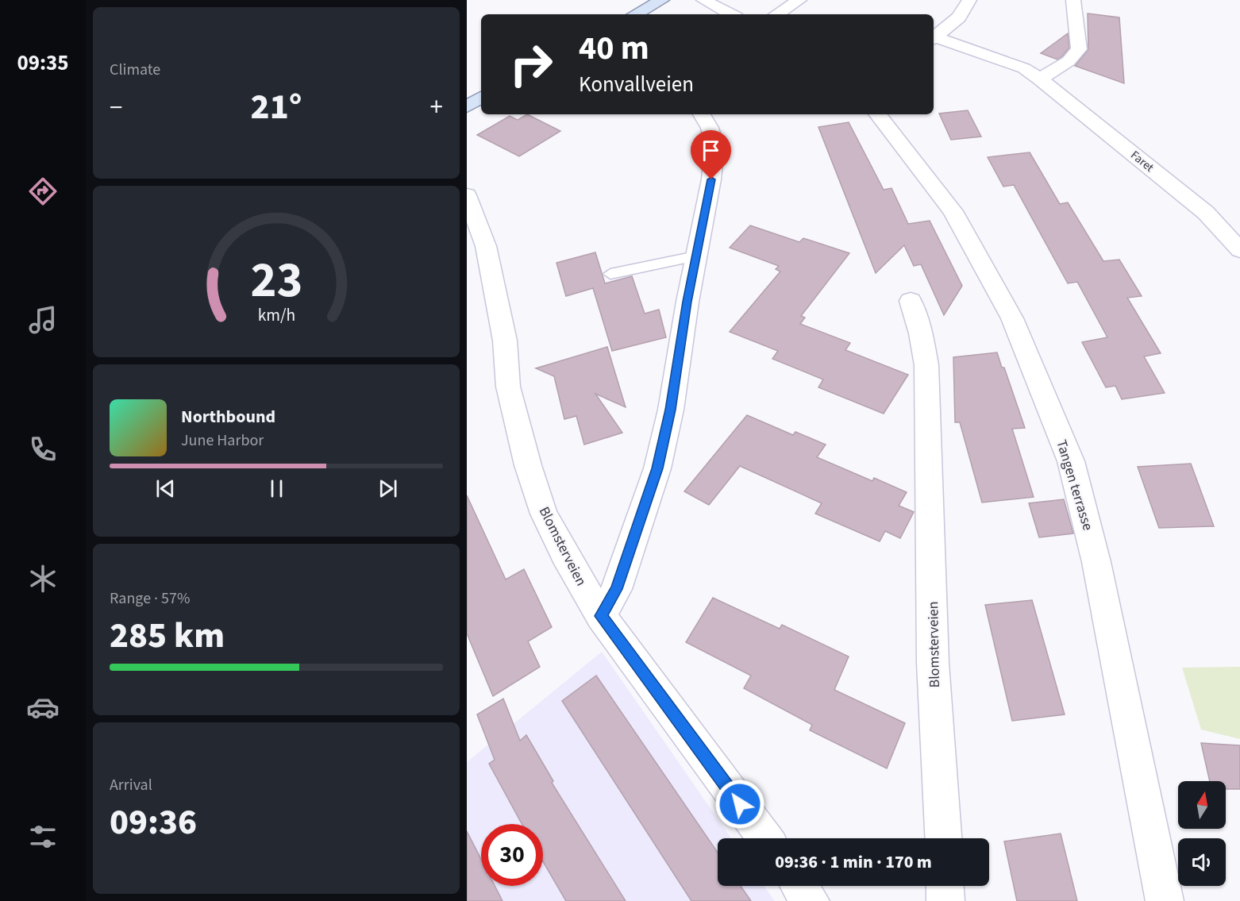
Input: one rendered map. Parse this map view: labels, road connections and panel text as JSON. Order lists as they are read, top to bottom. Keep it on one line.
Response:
{"streets":{"street":["Faret","Tangen terrasse","Blomsterveien"]},"north":"top","page":{"tabs":"09:35","tile":["Climate",["Range · 57%","285 km"],["Arrival","09:36"]],"turn":["40 m","Konvallveien"],"heat":["−","21°","+"],"song":["Northbound","June Harbor"],"limit":"30","trip":"09:36 · 1 min · 170 m","gauge":["23","km/h"]}}
